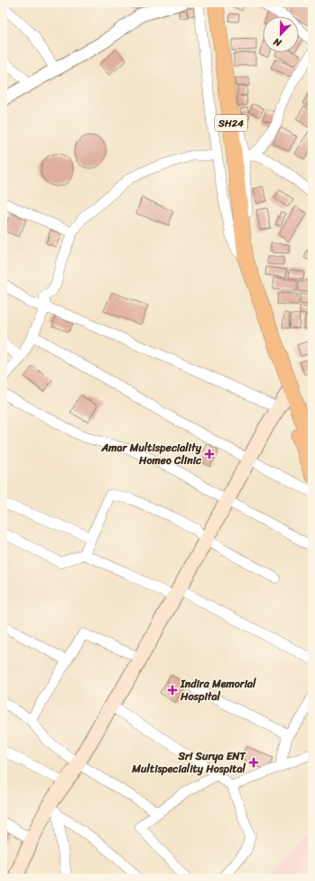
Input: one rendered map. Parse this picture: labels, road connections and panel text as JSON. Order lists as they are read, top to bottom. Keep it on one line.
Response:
{"streets":{"main road":["SH24"]},"places":{"health":["Amar Multispeciality Homeo Clinic","Indira Memorial Hospital","Sri Surya ENT Multispeciality Hospital"]},"north":"bottom left"}
